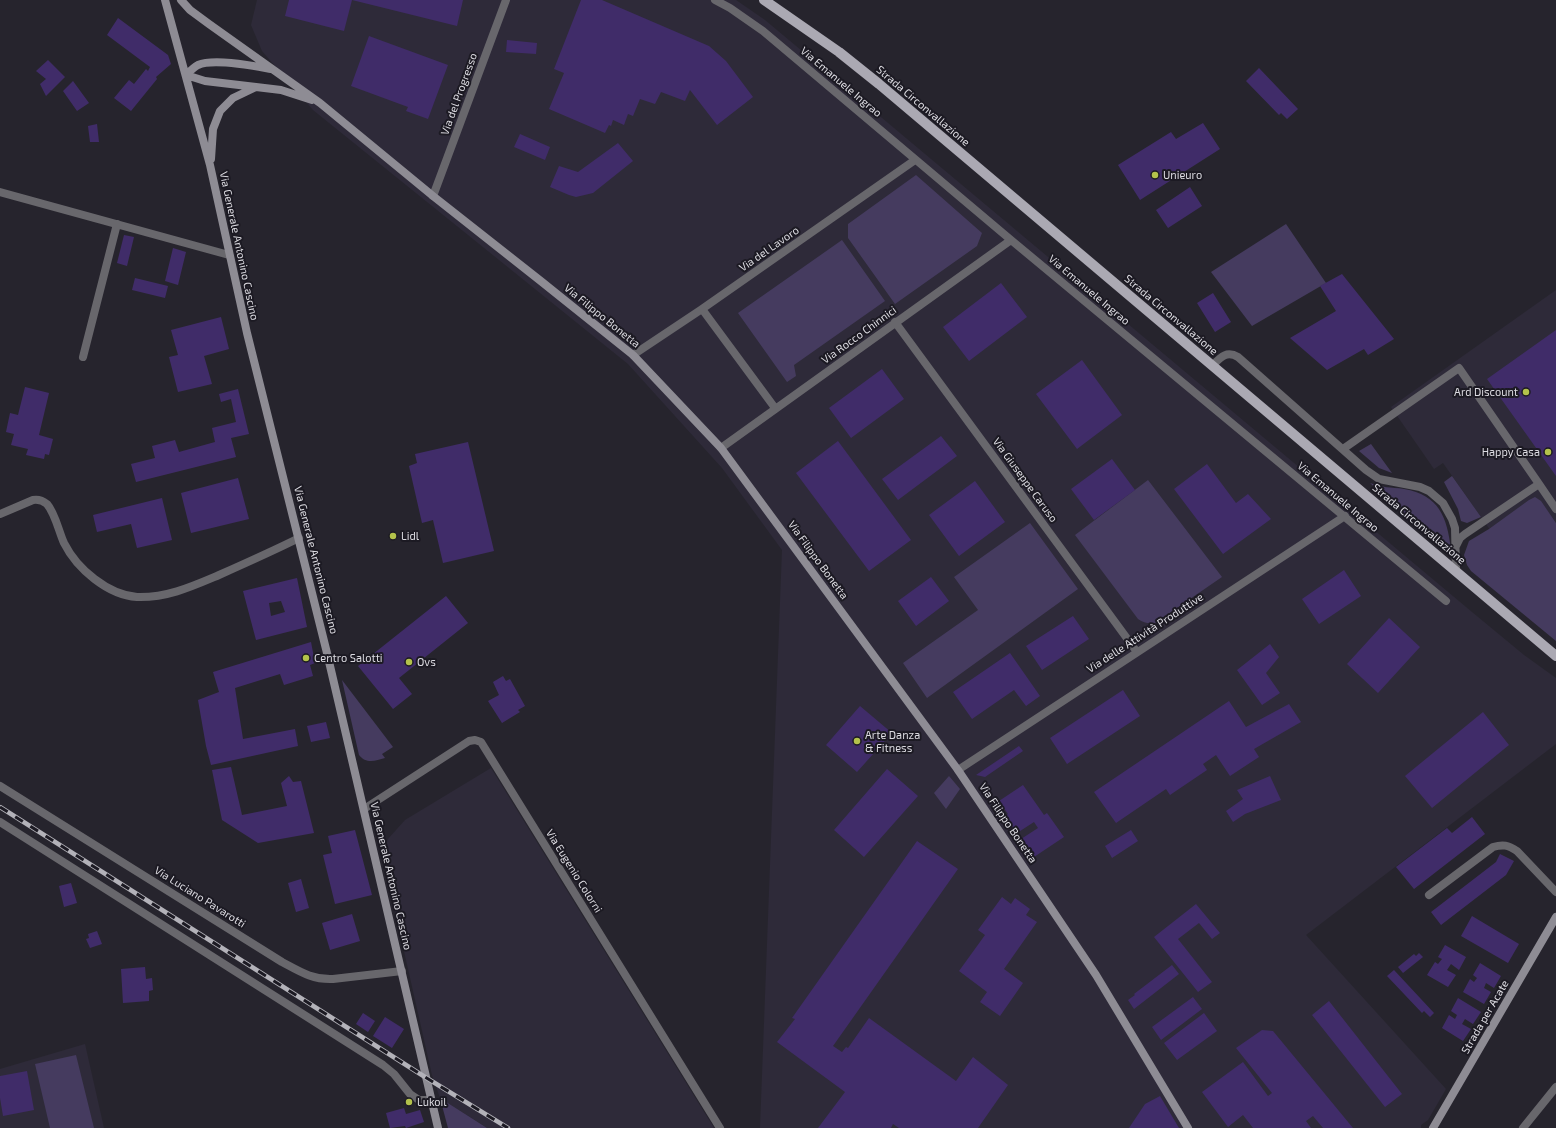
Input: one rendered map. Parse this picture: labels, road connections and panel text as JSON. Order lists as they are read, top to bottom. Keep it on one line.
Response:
{"streets":{"main road":["Strada Circonvallazione"],"street":["Via Emanuele Ingrao","Via del Progresso","Via Generale Antonino Cascino","Via del Lavoro","Via Filippo Bonetta","Via Rocco Chinnici","Via Giuseppe Caruso","Via delle Attività Produttive","Via Eugenio Colorni","Via Luciano Pavarotti","Strada per Acate"]},"crossings":[["Via Emanuele Ingrao","Via del Lavoro"],["Via Emanuele Ingrao","Via Rocco Chinnici"],["Via Emanuele Ingrao","Via delle Attività Produttive"],["Via del Progresso","Via Filippo Bonetta"],["Via Generale Antonino Cascino","Via Eugenio Colorni"],["Via Generale Antonino Cascino","Via Luciano Pavarotti"],["Via del Lavoro","Via Filippo Bonetta"],["Via Filippo Bonetta","Via Rocco Chinnici"],["Via Filippo Bonetta","Via delle Attività Produttive"],["Via Rocco Chinnici","Via Giuseppe Caruso"],["Via Giuseppe Caruso","Via delle Attività Produttive"]],"places":["Unieuro","Ard Discount","Happy Casa","Lidl","Centro Salotti","Ovs","Arte Danza & Fitness","Lukoil"]}
